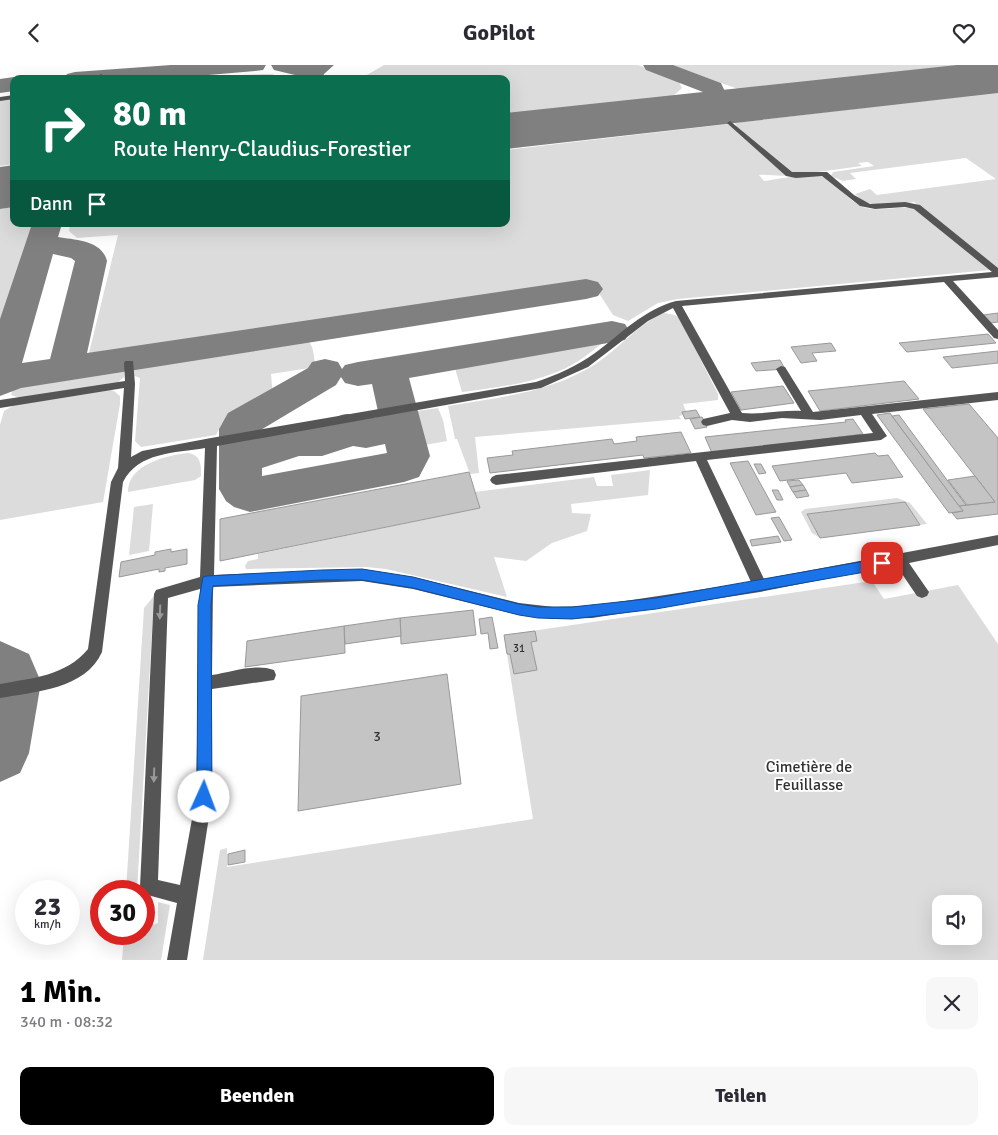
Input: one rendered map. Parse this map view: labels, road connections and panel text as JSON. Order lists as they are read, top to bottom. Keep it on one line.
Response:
{"parks":["Cimetière de Feuillasse"],"house_numbers":["31","3"],"page":{"header":"GoPilot","turn":["80 m","Route Henry-Claudius-Forestier"],"then":"Dann","speed":"23 km/h","limit":"30","heading":["1 Min.","340 m · 08:32"],"buttons":["Beenden","Teilen"]}}
